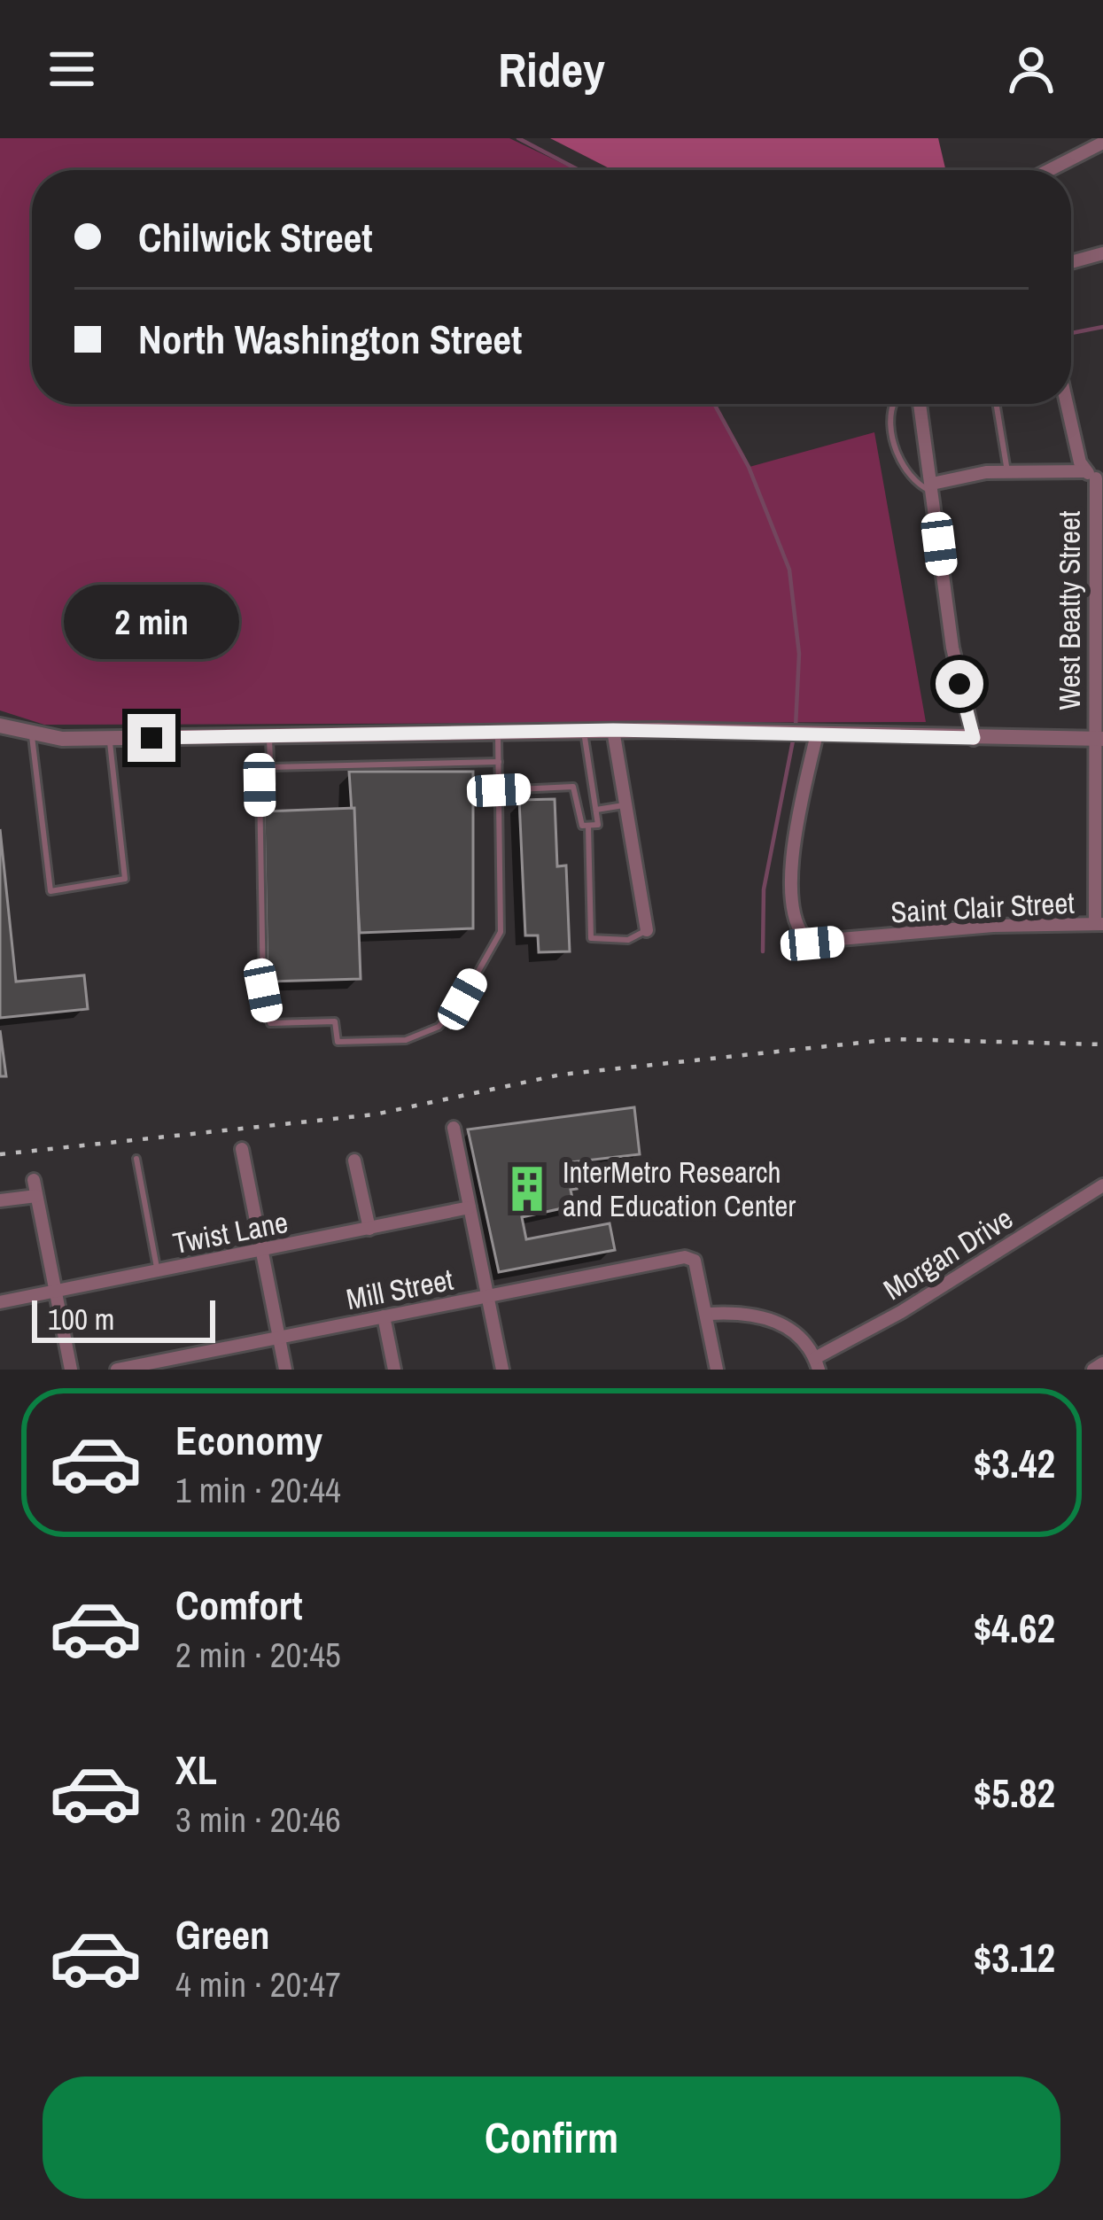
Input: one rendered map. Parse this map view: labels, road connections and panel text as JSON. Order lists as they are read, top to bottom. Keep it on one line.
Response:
{"streets":{"street":["West Beatty Street","Saint Clair Street","Twist Lane","Morgan Drive","Mill Street"]},"crossings":[["West Beatty Street","Saint Clair Street"]],"places":{"building":["InterMetro Research and Education Center"]},"scale_bar":"100 m","page":{"header":"Ridey","banner":["Chilwick Street","North Washington Street"],"bubble":"2 min","scale":"100 m","list":[{"name":"Economy","note":"1 min · 20:44","value":"$3.42"},{"name":"Comfort","note":"2 min · 20:45","value":"$4.62"},{"name":"XL","note":"3 min · 20:46","value":"$5.82"},{"name":"Green","note":"4 min · 20:47","value":"$3.12"}],"buttons":"Confirm"}}
